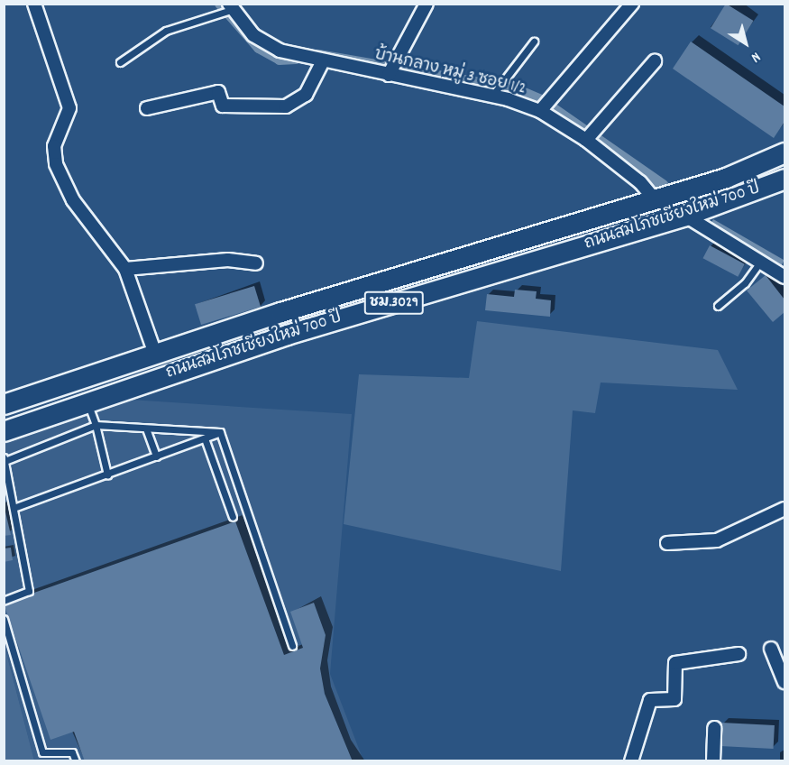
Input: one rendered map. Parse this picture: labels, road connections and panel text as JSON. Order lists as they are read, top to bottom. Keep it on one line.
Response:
{"streets":{"main road":["ถนนสมโภชเชียงใหม่ 700 ปี","ชม.3029"],"street":["บ้านกลาง หมู่ 3 ซอย 1/2"]},"crossings":[["บ้านกลาง หมู่ 3 ซอย 1/2","ถนนสมโภชเชียงใหม่ 700 ปี"]],"north":"bottom right"}
